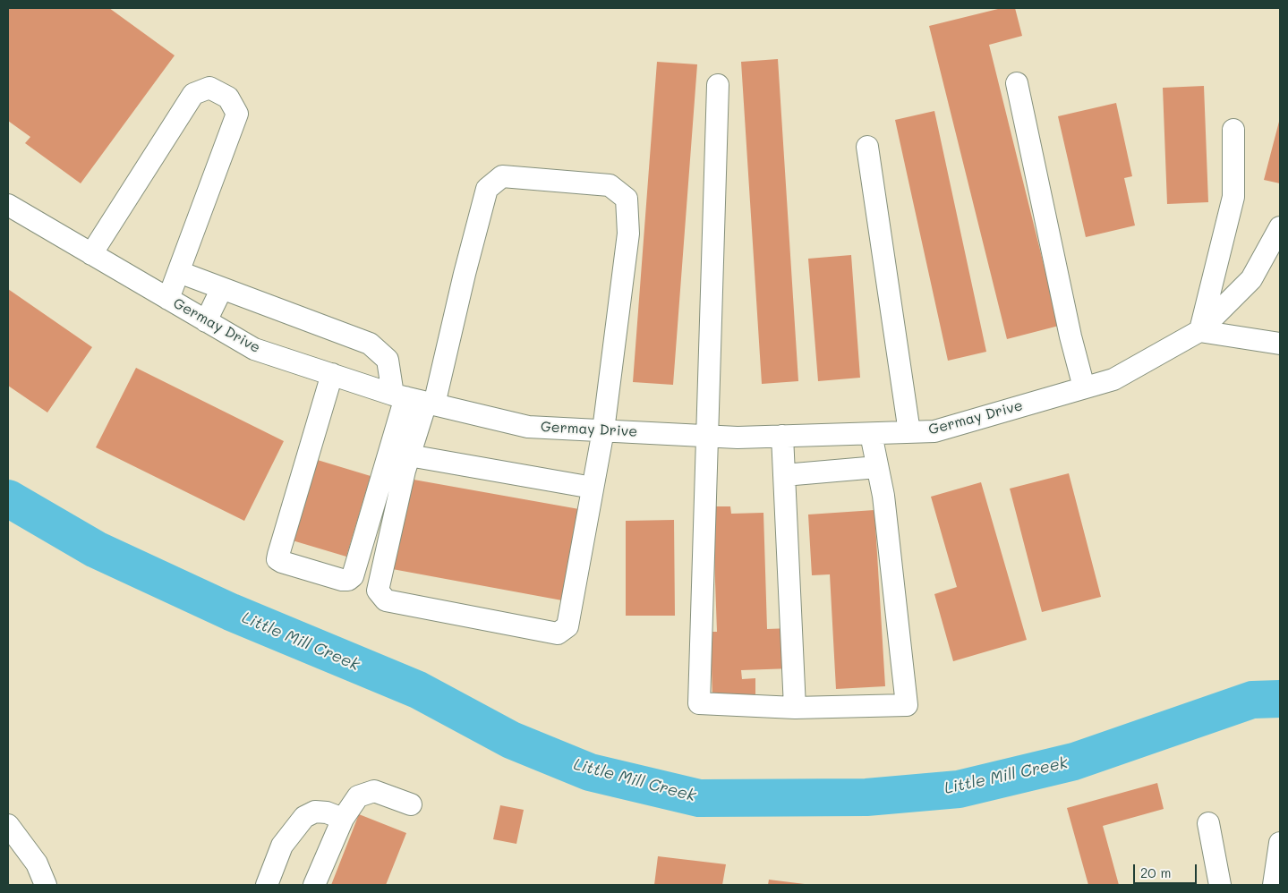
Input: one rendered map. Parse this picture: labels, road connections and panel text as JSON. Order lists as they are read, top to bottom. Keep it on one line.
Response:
{"streets":{"street":["Germay Drive"]},"water":["Little Mill Creek"],"scale_bar":"20 m"}
